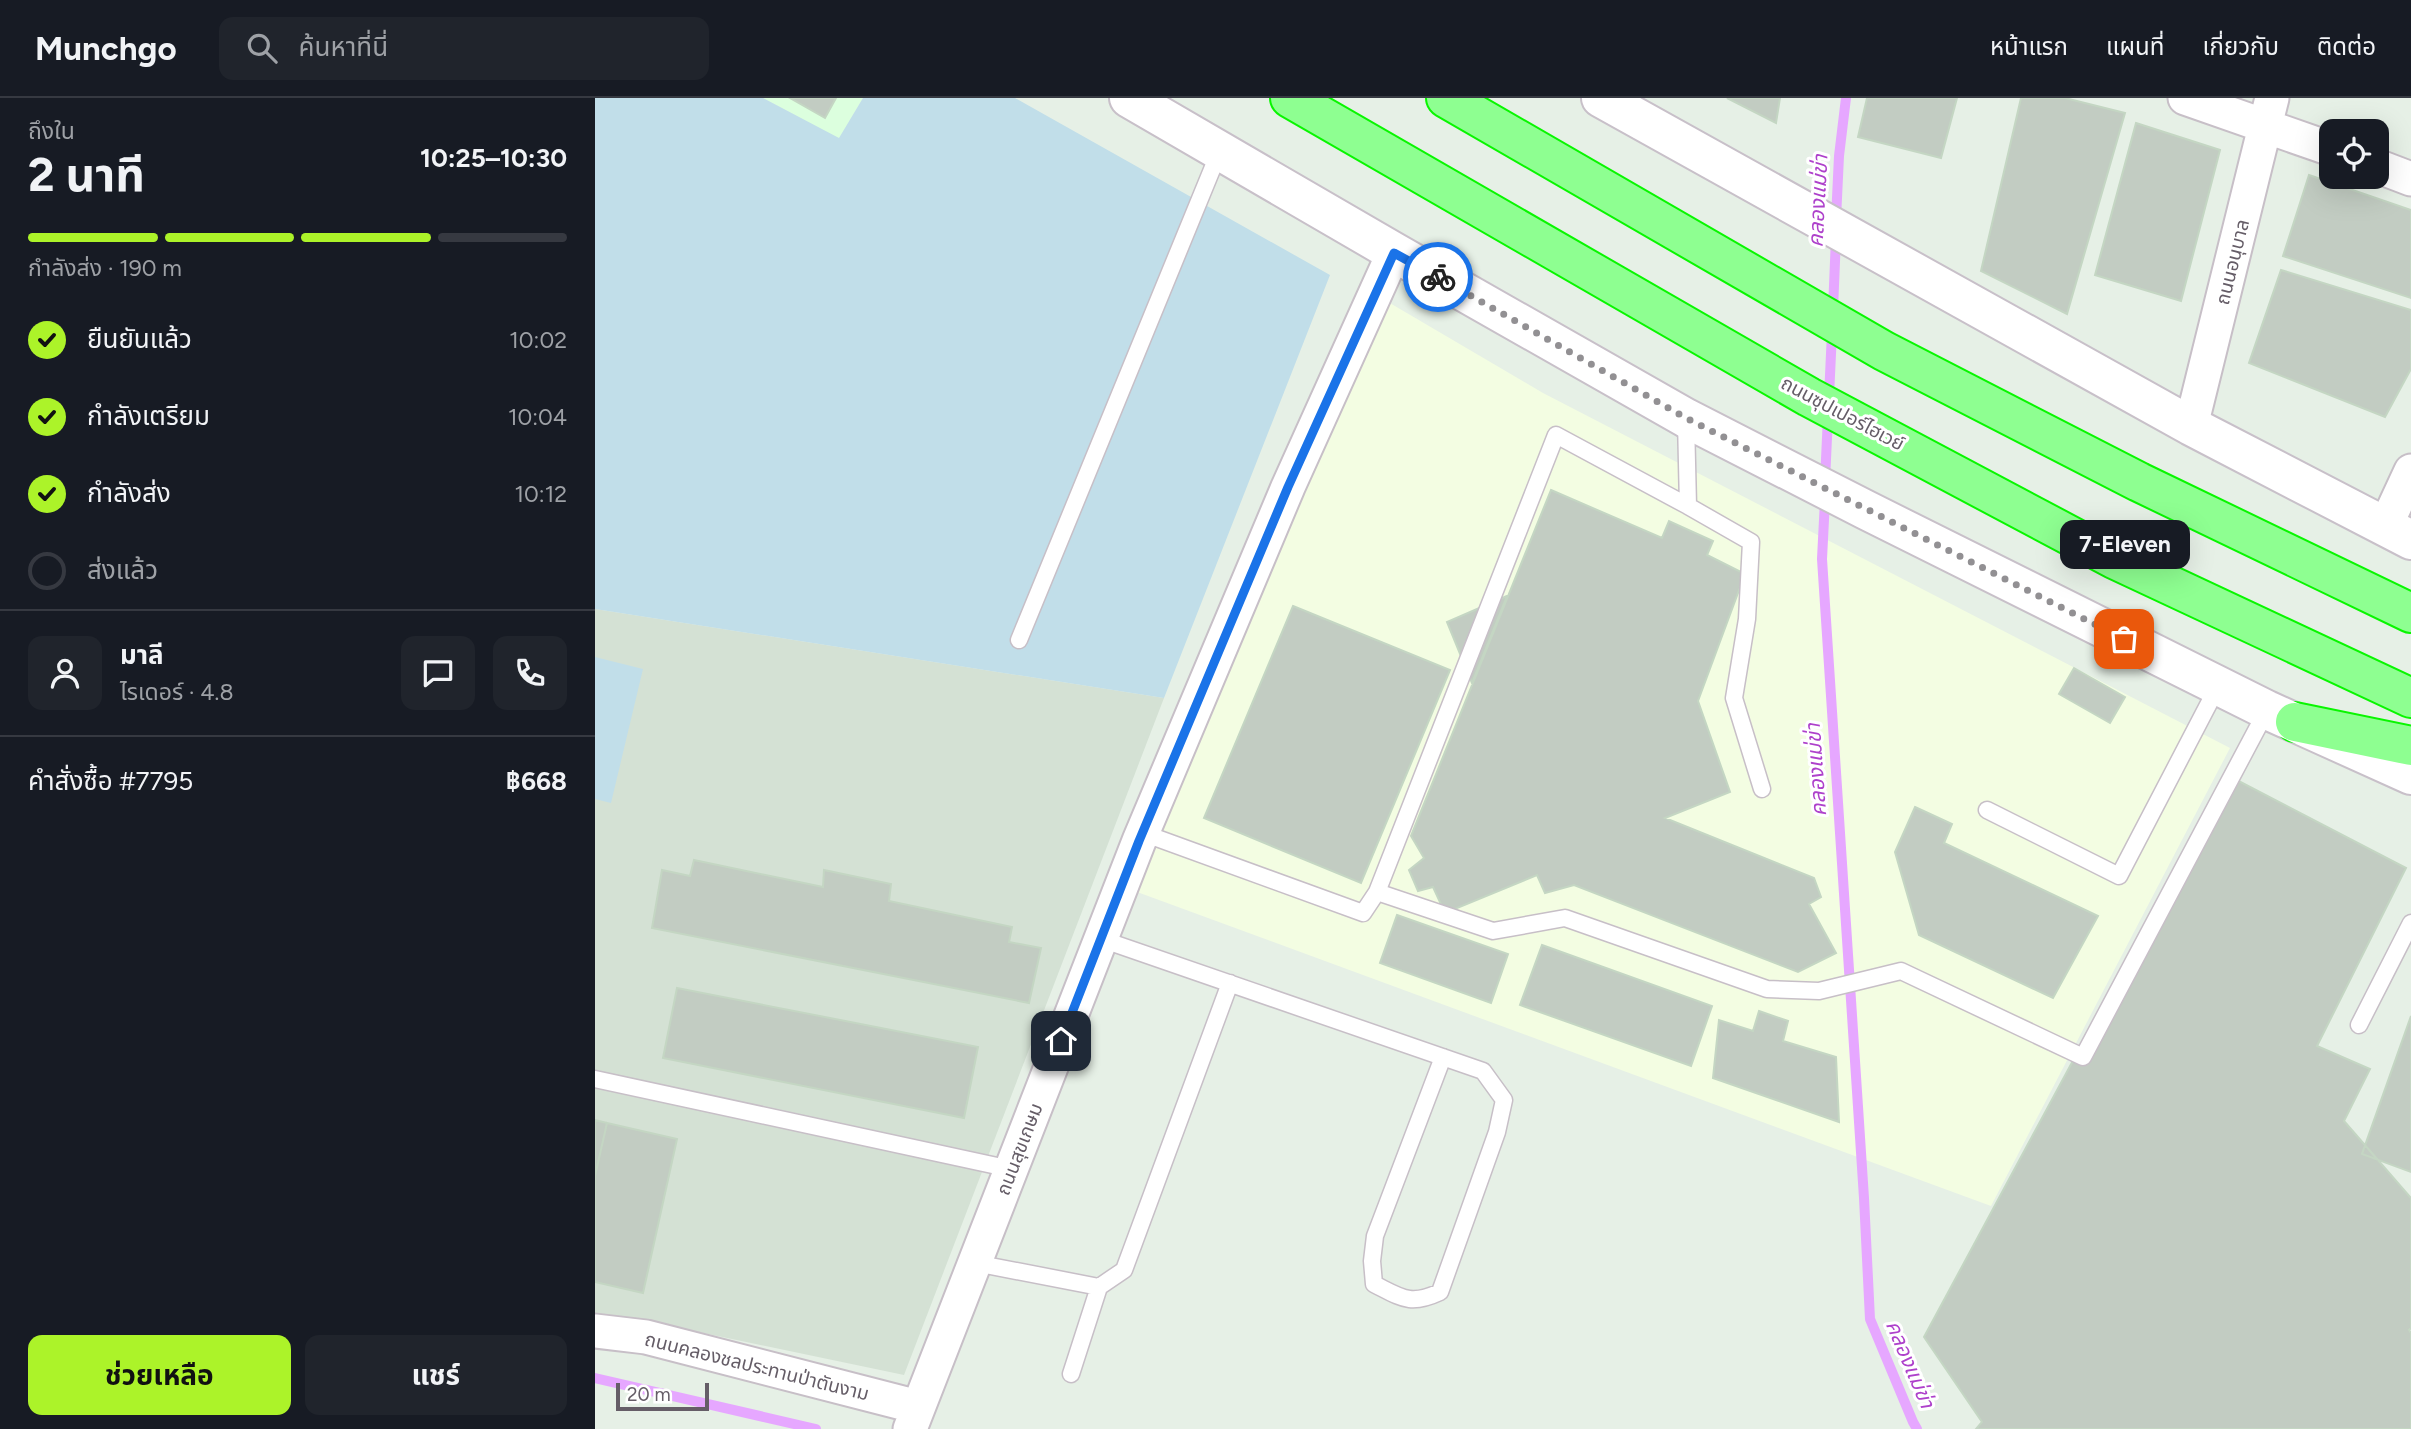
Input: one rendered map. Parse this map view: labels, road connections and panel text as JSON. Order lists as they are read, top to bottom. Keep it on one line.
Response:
{"streets":{"highway":["ถนนซุปเปอร์ไฮเวย์"],"street":["ถนนอนุบาล","ถนนสุขเกษม","ถนนคลองชลประทานป่าตันงาม"]},"crossings":[["ถนนสุขเกษม","ถนนคลองชลประทานป่าตันงาม"]],"water":["คลองแม่ข่า"],"places":["7-Eleven"],"scale_bar":"20 m","page":{"header":"Munchgo","search":"ค้นหาที่นี่","nav":["หน้าแรก","แผนที่","เกี่ยวกับ","ติดต่อ"],"heading":["2 นาที","ถึงใน","10:25–10:30"],"panel":["มาลี","ไรเดอร์ · 4.8","คำสั่งซื้อ #7795","฿668"],"bar":"กำลังส่ง · 190 m","list":[["ยืนยันแล้ว","10:02"],["กำลังเตรียม","10:04"],["กำลังส่ง","10:12"],"ส่งแล้ว"],"bubble":"7-Eleven","buttons":["ช่วยเหลือ","แชร์"],"scale":"20 m"}}
